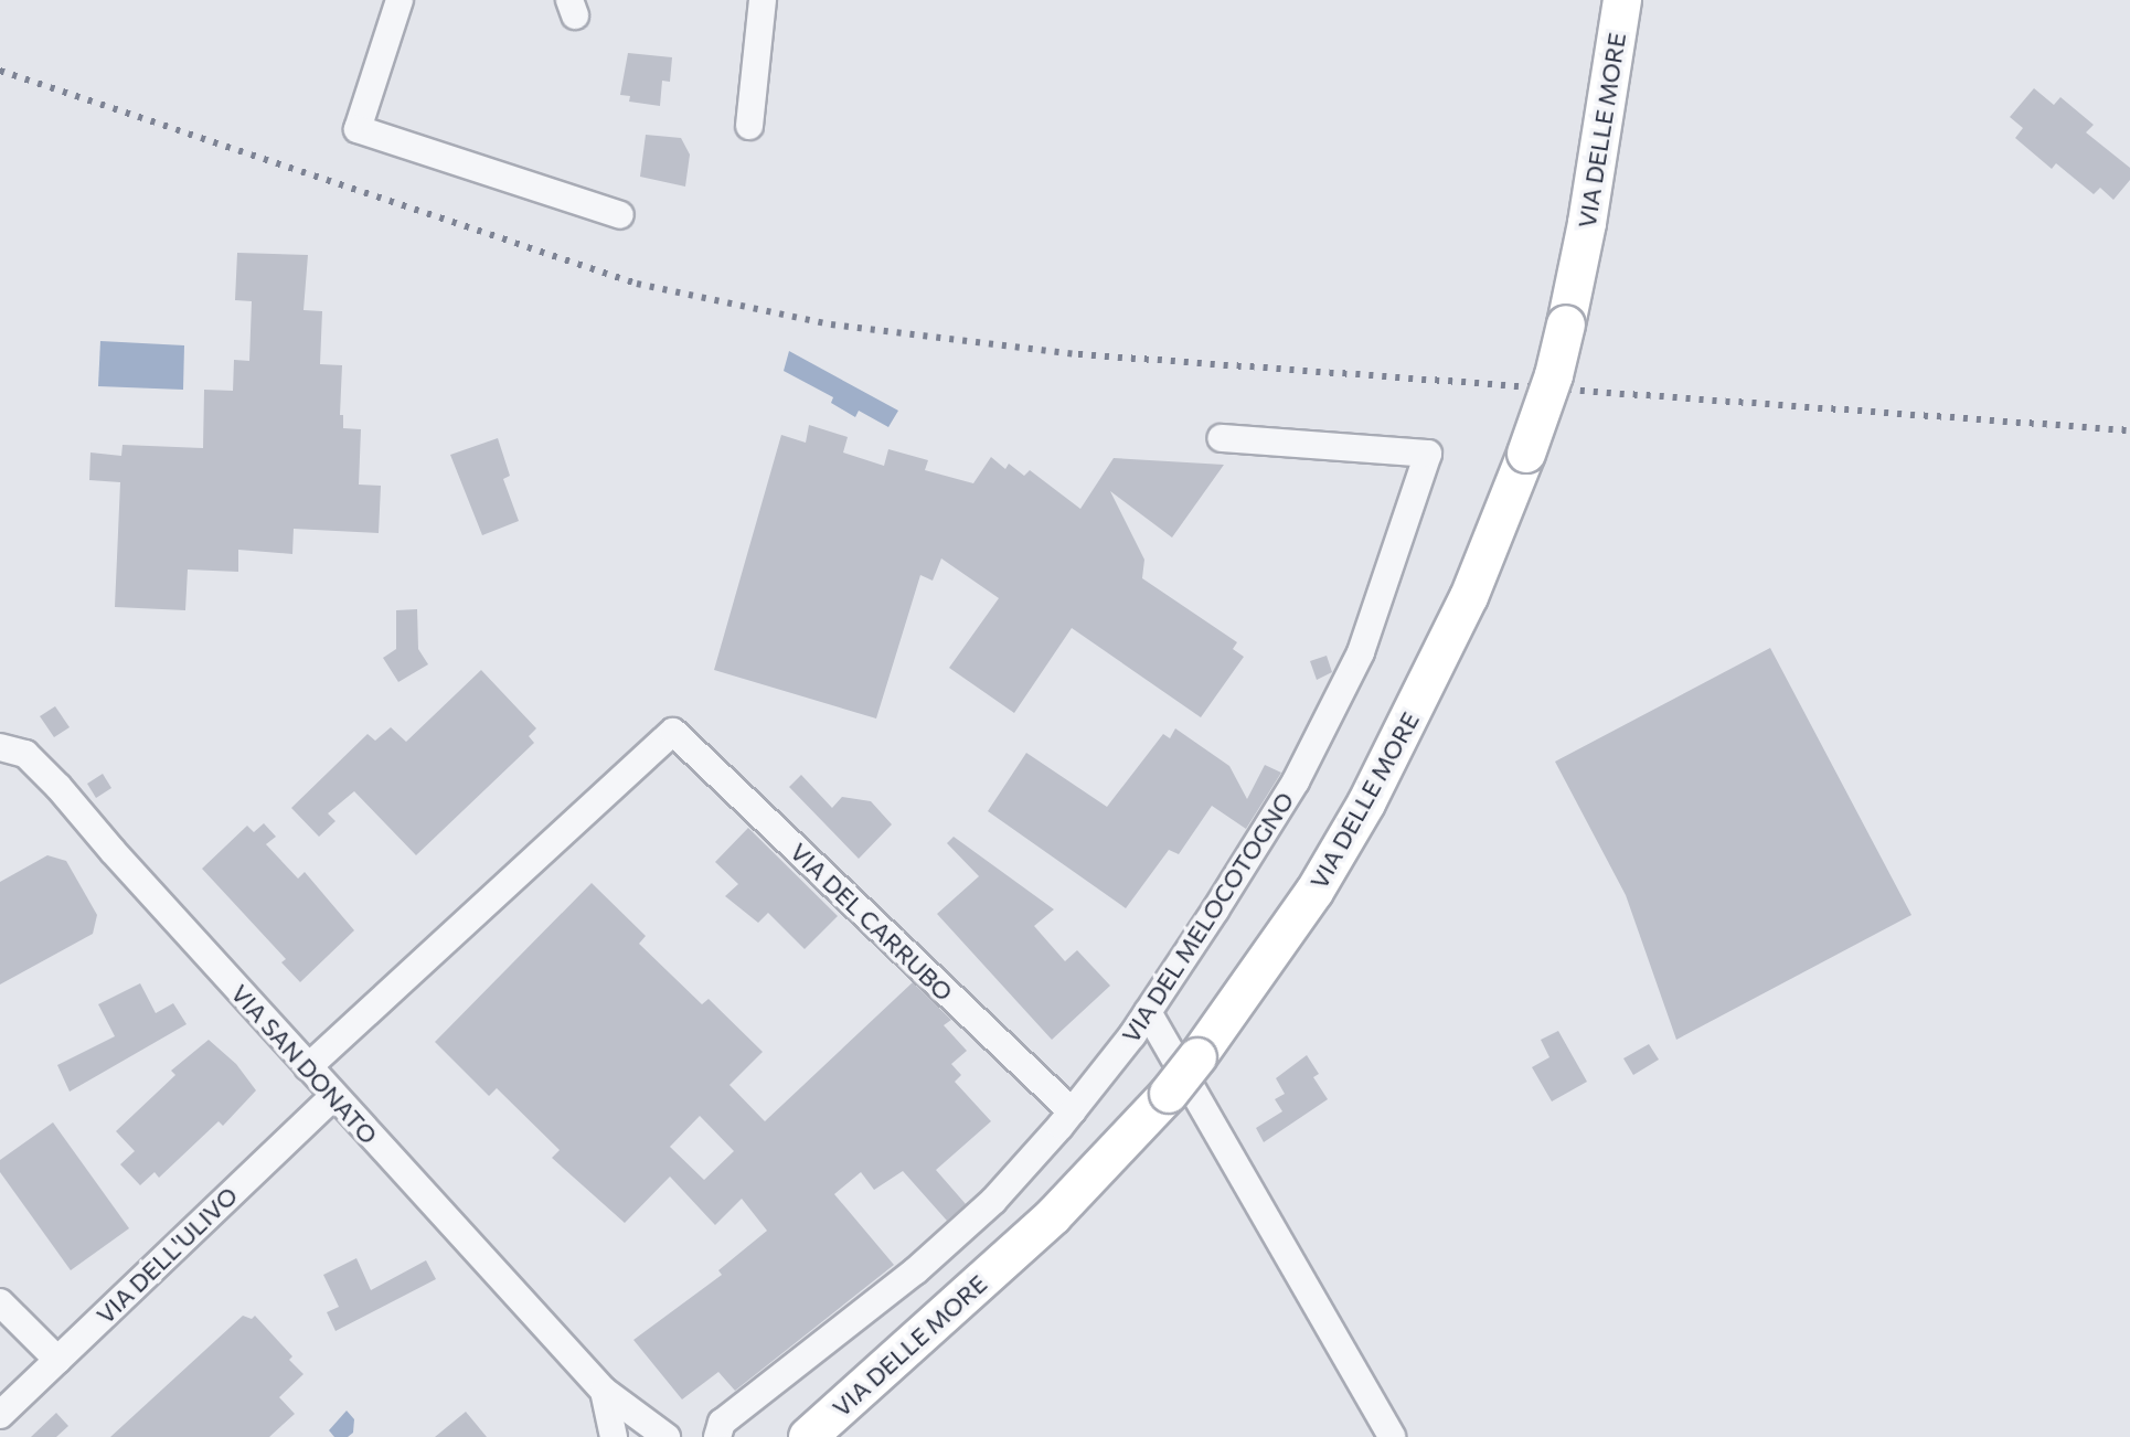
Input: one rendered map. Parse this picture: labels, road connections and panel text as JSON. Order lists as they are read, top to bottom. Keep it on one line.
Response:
{"streets":{"main road":["VIA DELLE MORE"],"street":["VIA DEL MELOCOTOGNO","VIA DEL CARRUBO","VIA SAN DONATO","VIA DELL'ULIVO"]},"crossings":[["VIA DEL MELOCOTOGNO","VIA DEL CARRUBO"],["VIA DEL CARRUBO","VIA SAN DONATO"],["VIA SAN DONATO","VIA DELL'ULIVO"]]}
